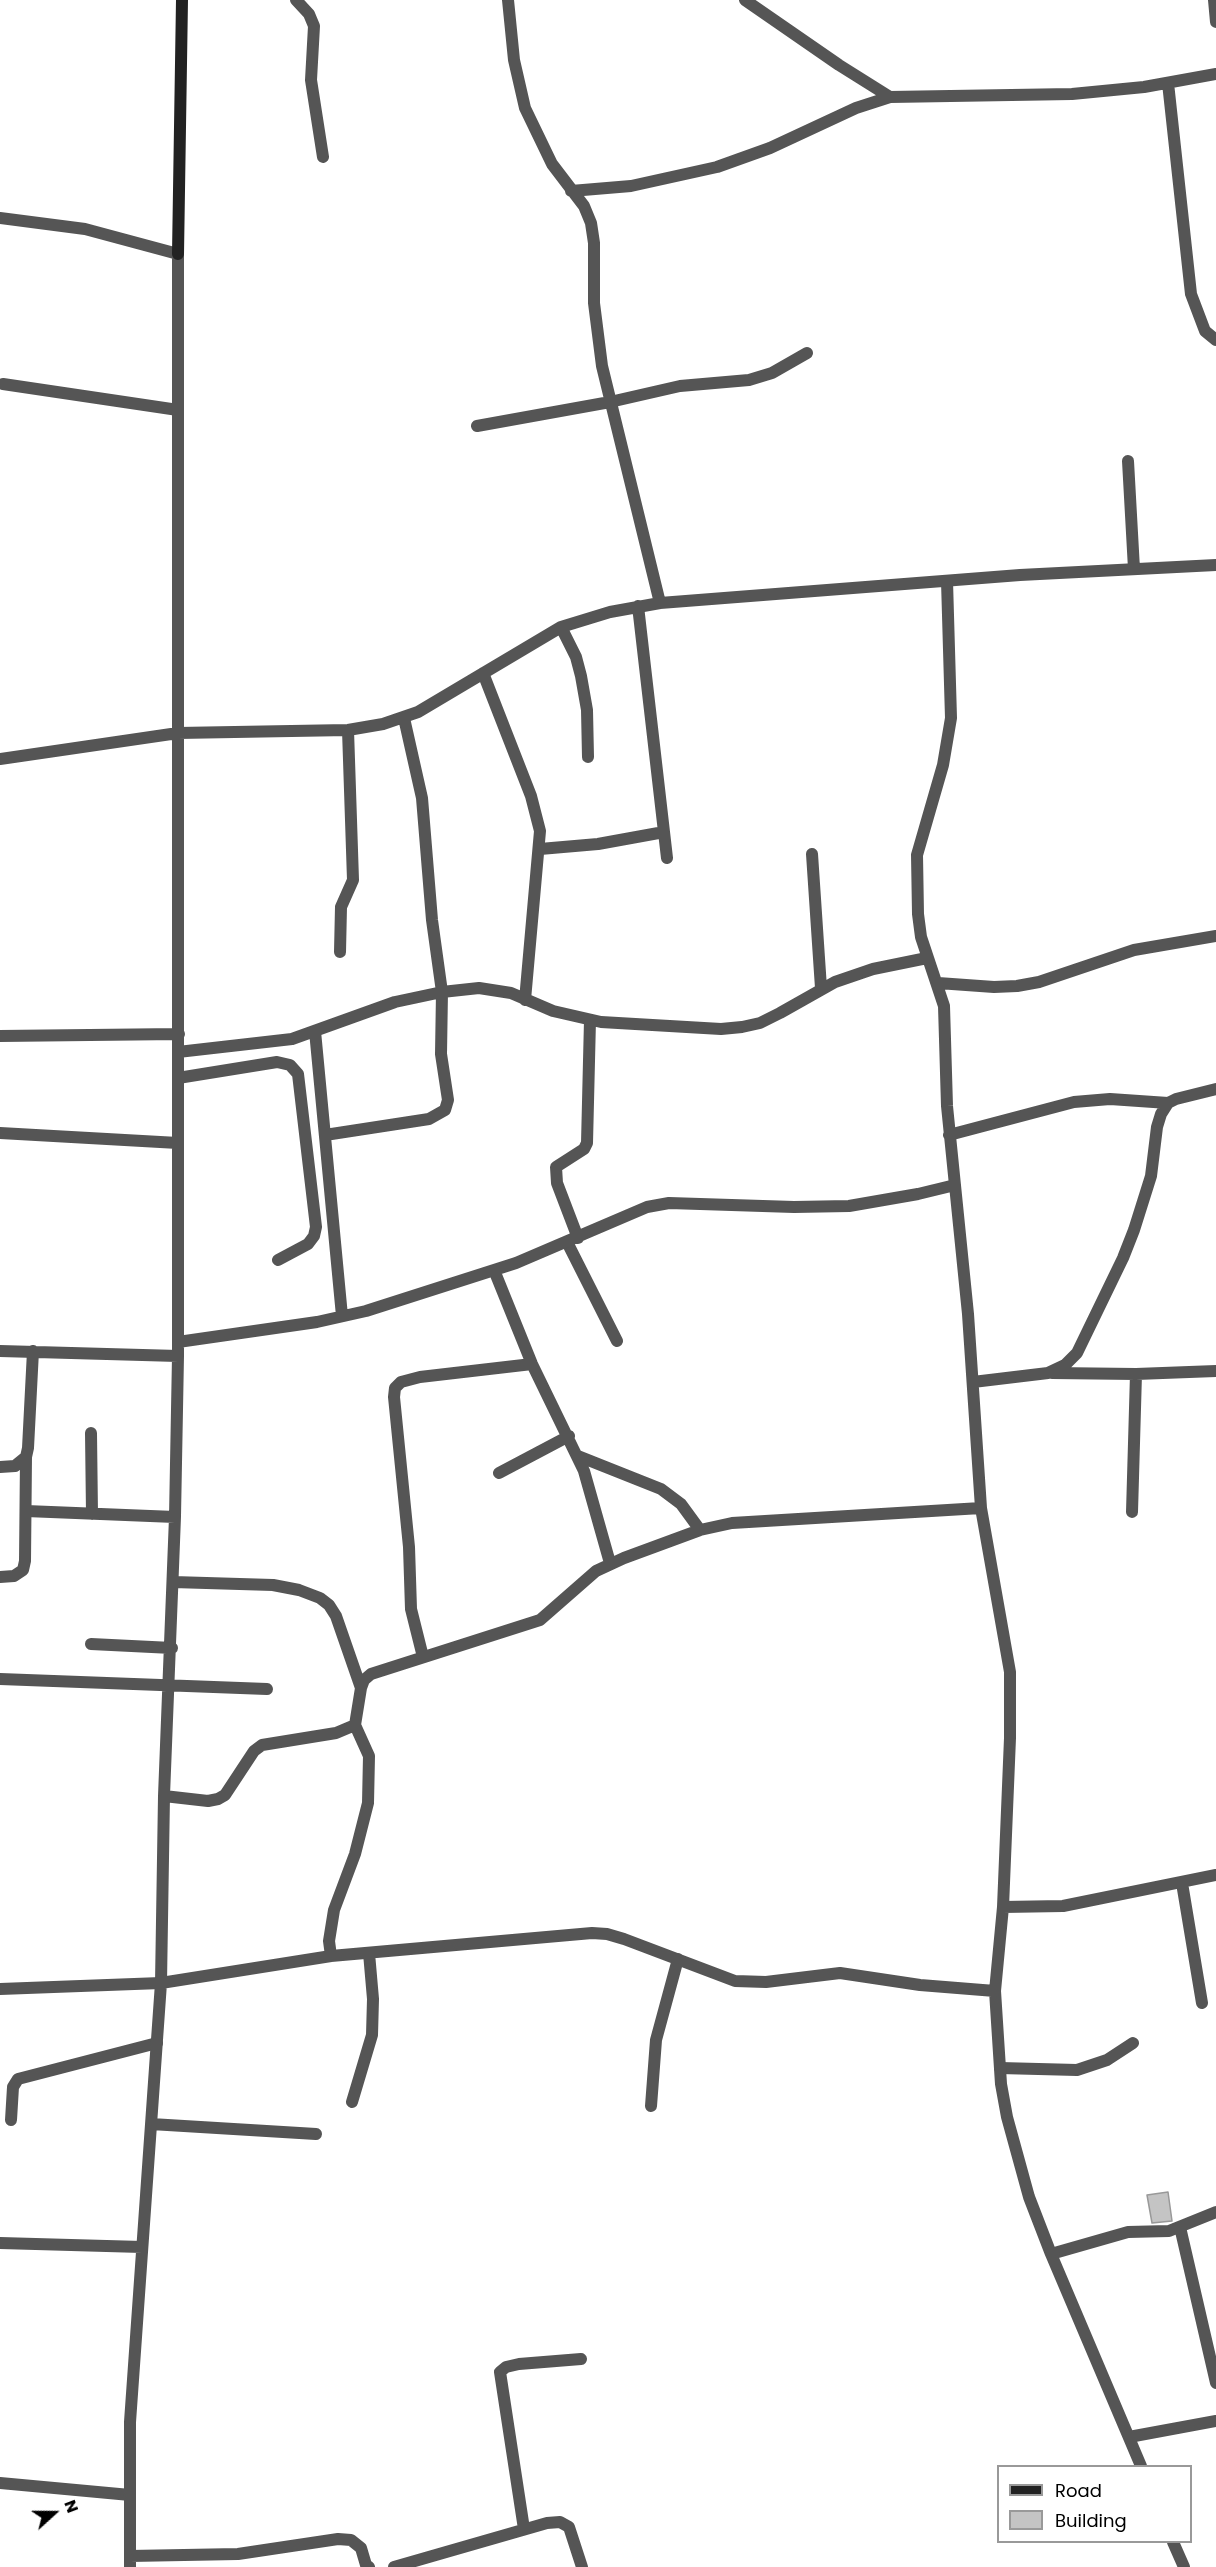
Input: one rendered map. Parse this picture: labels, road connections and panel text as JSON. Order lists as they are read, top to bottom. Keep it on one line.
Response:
{"legend":["Road","Building"],"north":"right"}
